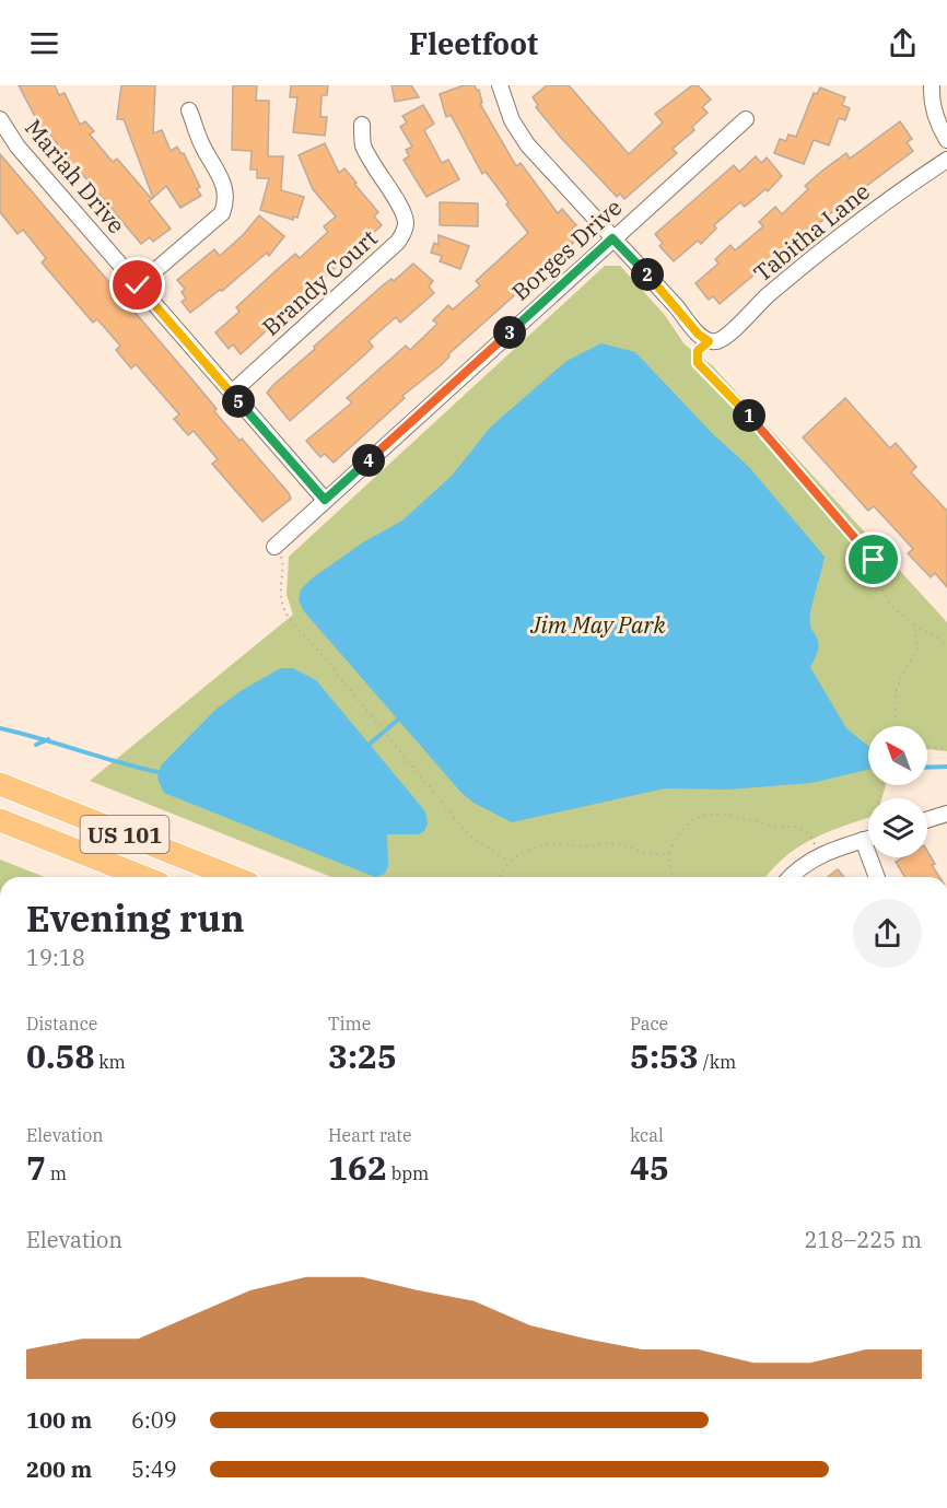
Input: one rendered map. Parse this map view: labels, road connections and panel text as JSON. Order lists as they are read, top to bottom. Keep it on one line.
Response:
{"streets":{"highway":["US 101"],"street":["Mariah Drive","Tabitha Lane","Borges Drive","Brandy Court"]},"crossings":[["Mariah Drive","Borges Drive"],["Mariah Drive","Brandy Court"]],"parks":["Jim May Park"],"north":"top left","page":{"header":"Fleetfoot","pins":["2","3","5","1","4"],"heading":["Evening run","19:18"],"stats":[["Distance","0.58 km"],["Time","3:25"],["Pace","5:53 /km"],["Elevation","7 m"],["Heart rate","162 bpm"],["kcal","45"]],"chart":["Elevation","218–225 m"],"list":[{"name":"100 m","note":"6:09"},{"name":"200 m","note":"5:49"}]}}
